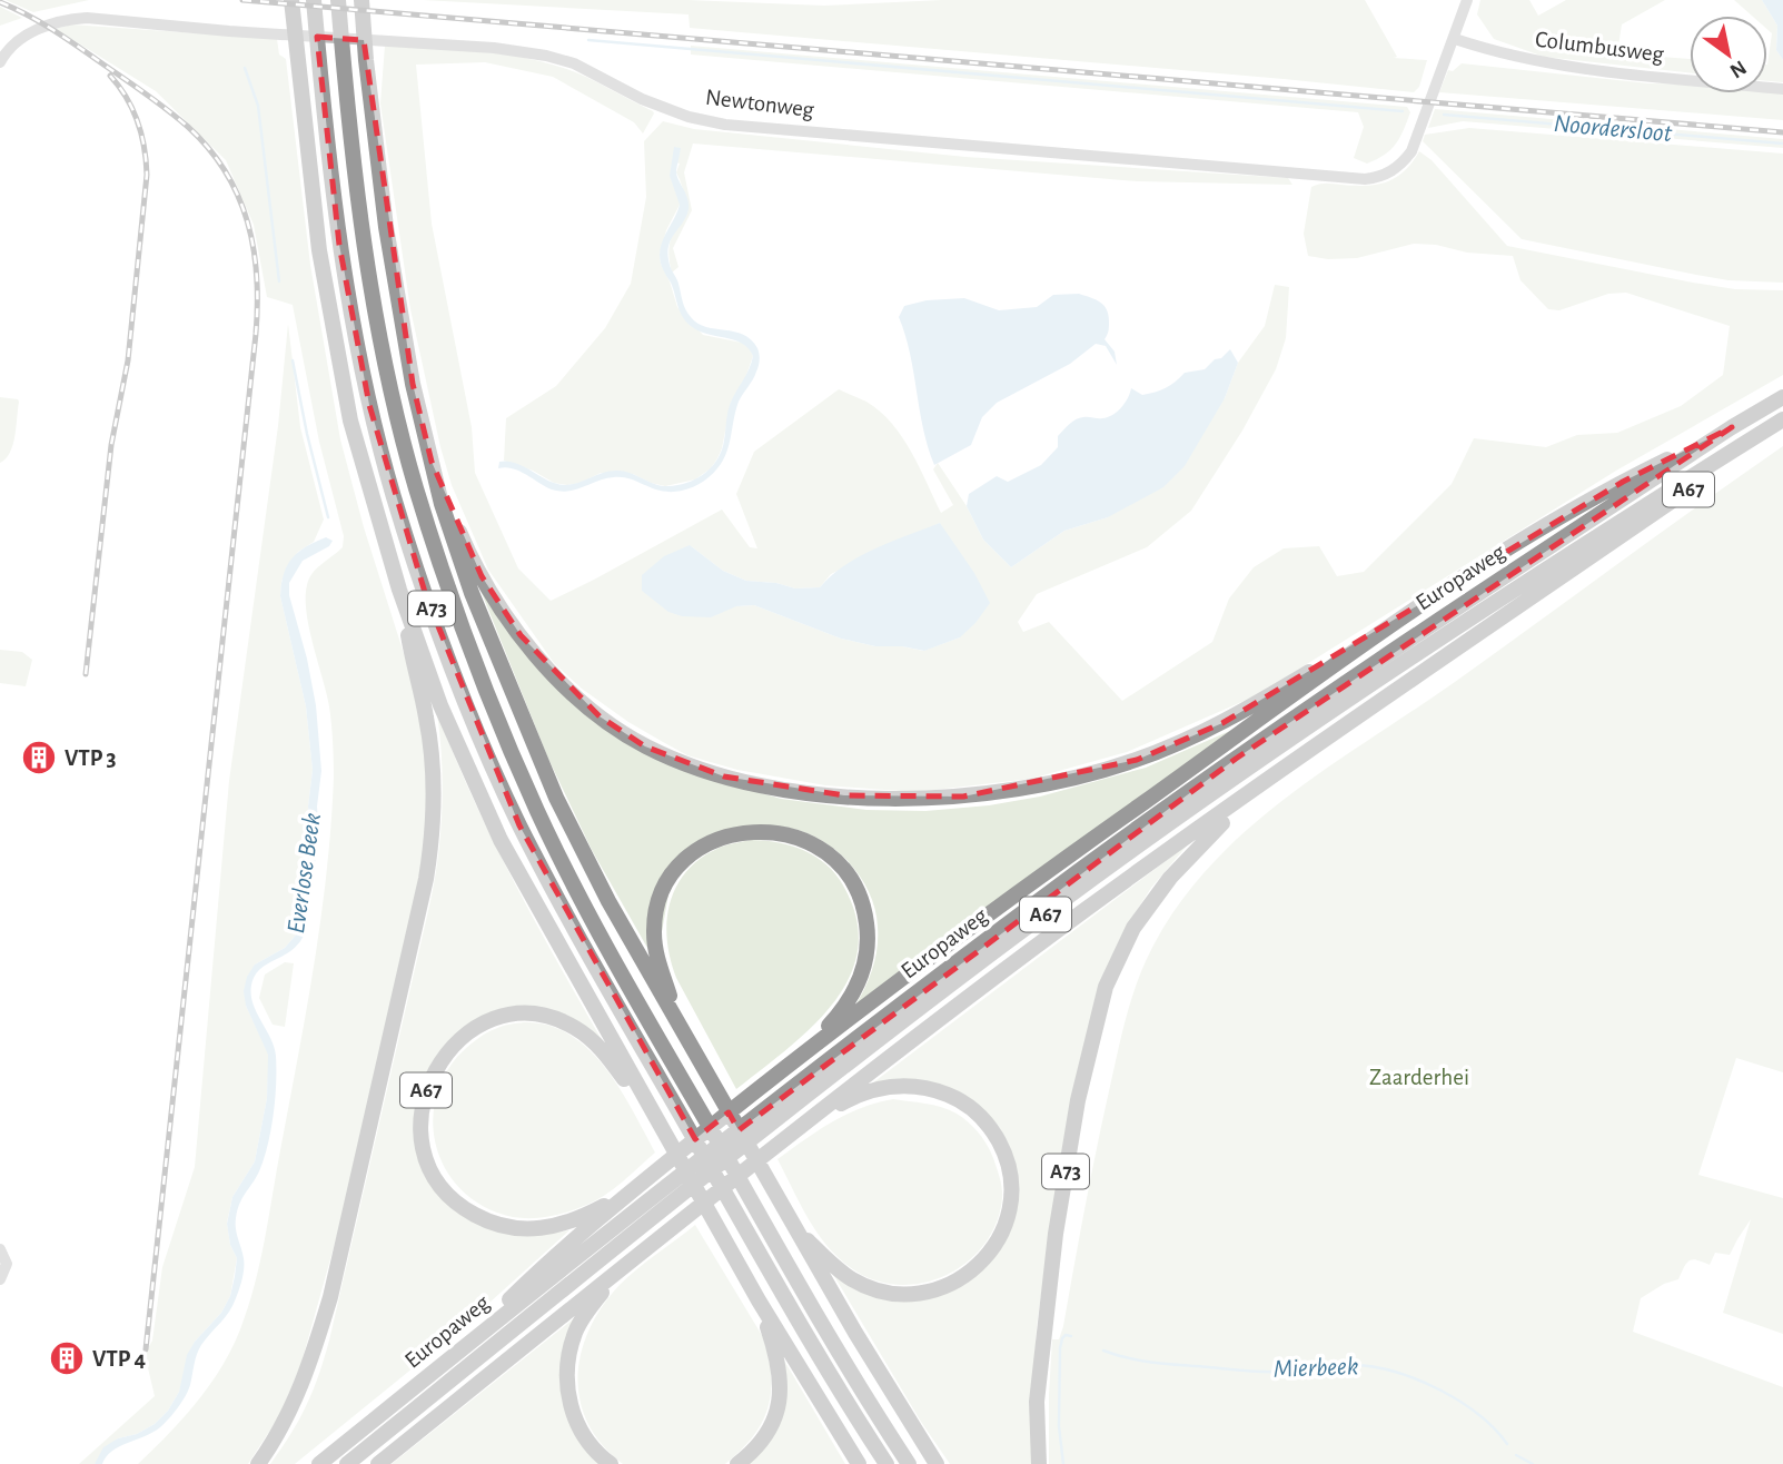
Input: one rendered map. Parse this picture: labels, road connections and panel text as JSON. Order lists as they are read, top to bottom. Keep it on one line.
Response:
{"streets":{"highway":["A67","Europaweg","A73"],"street":["Columbusweg","Newtonweg"]},"crossings":[["Columbusweg","Newtonweg"],["A67","Europaweg"],["A67","A73"]],"water":["Noordersloot","Everlose Beek","Mierbeek"],"parks":["Zaarderhei"],"places":{"building":["VTP 3","VTP 4"]},"north":"bottom right"}
